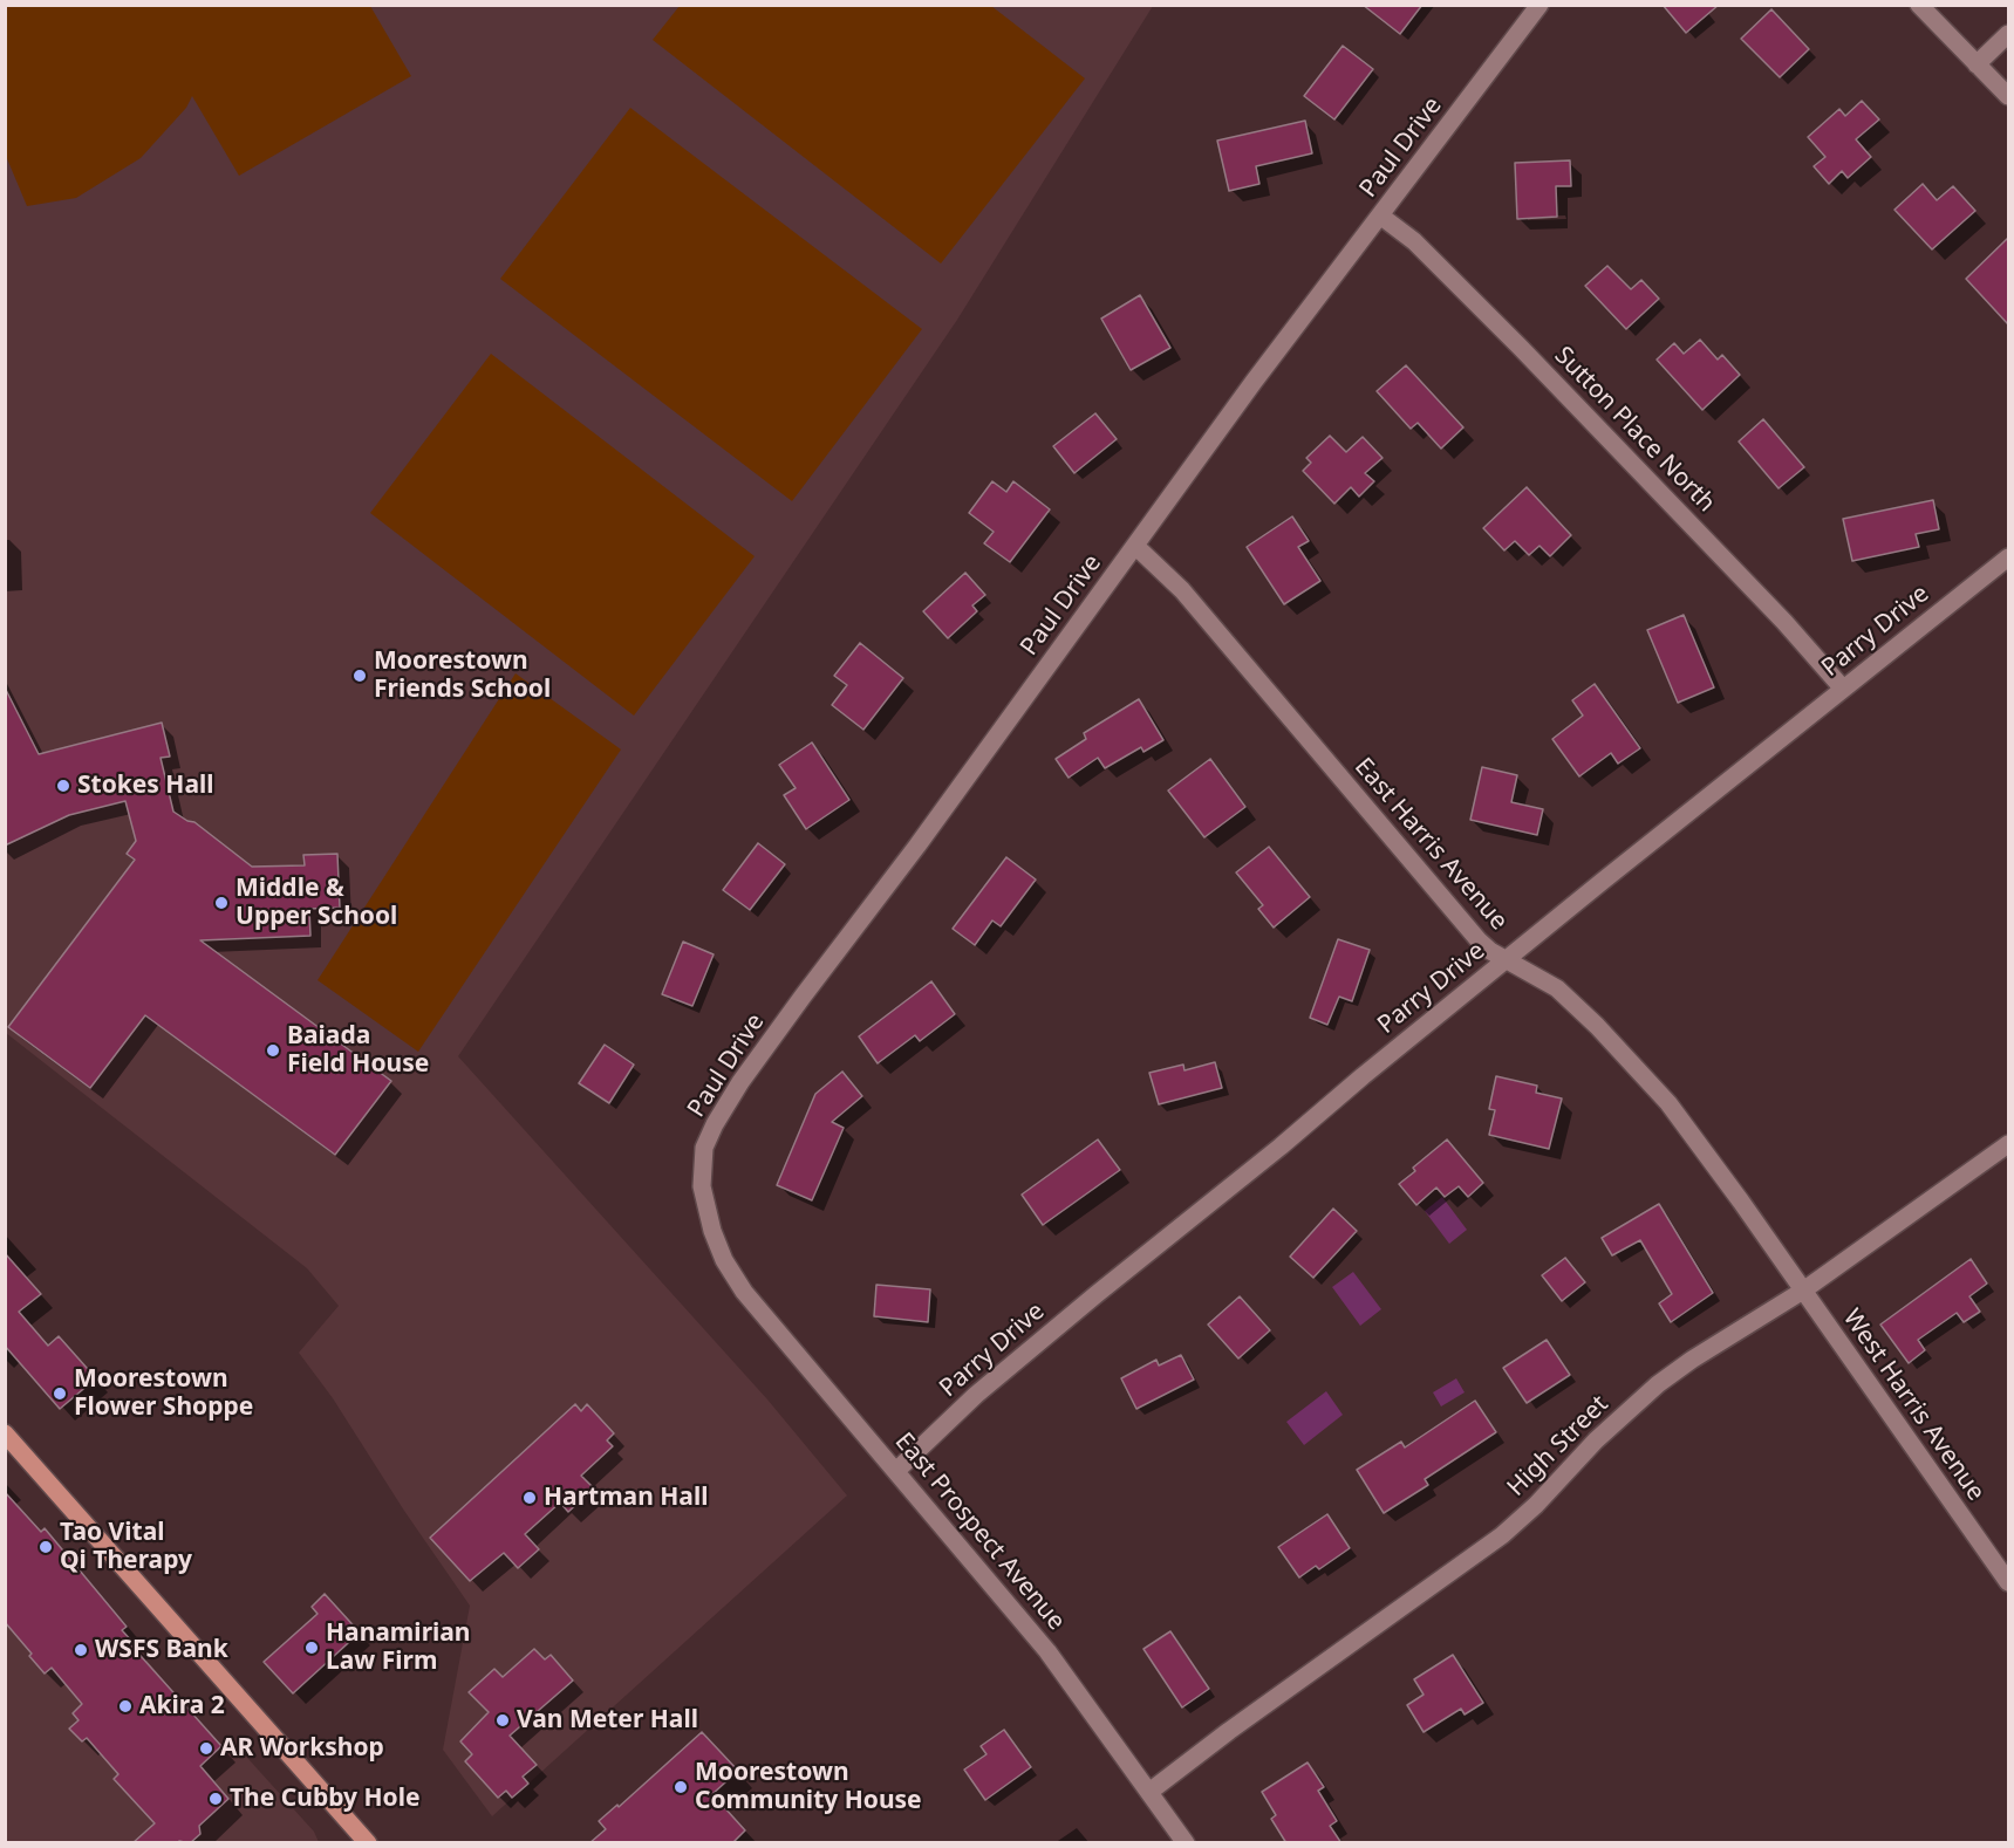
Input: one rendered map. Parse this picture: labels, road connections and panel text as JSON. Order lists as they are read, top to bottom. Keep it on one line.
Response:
{"streets":{"street":["Paul Drive","Sutton Place North","Parry Drive","East Harris Avenue","West Harris Avenue","High Street","East Prospect Avenue"]},"crossings":[["Paul Drive","Sutton Place North"],["Paul Drive","East Harris Avenue"],["Paul Drive","East Prospect Avenue"],["Sutton Place North","Parry Drive"],["Parry Drive","East Harris Avenue"],["Parry Drive","East Prospect Avenue"],["East Harris Avenue","West Harris Avenue"],["East Harris Avenue","High Street"],["West Harris Avenue","High Street"],["High Street","East Prospect Avenue"]],"places":["Moorestown Friends School","Stokes Hall","Middle & Upper School","Baiada Field House","Moorestown Flower Shoppe","Hartman Hall","Tao Vital Qi Therapy","Hanamirian Law Firm","WSFS Bank","Akira 2","Van Meter Hall","AR Workshop","Moorestown Community House","The Cubby Hole"]}
